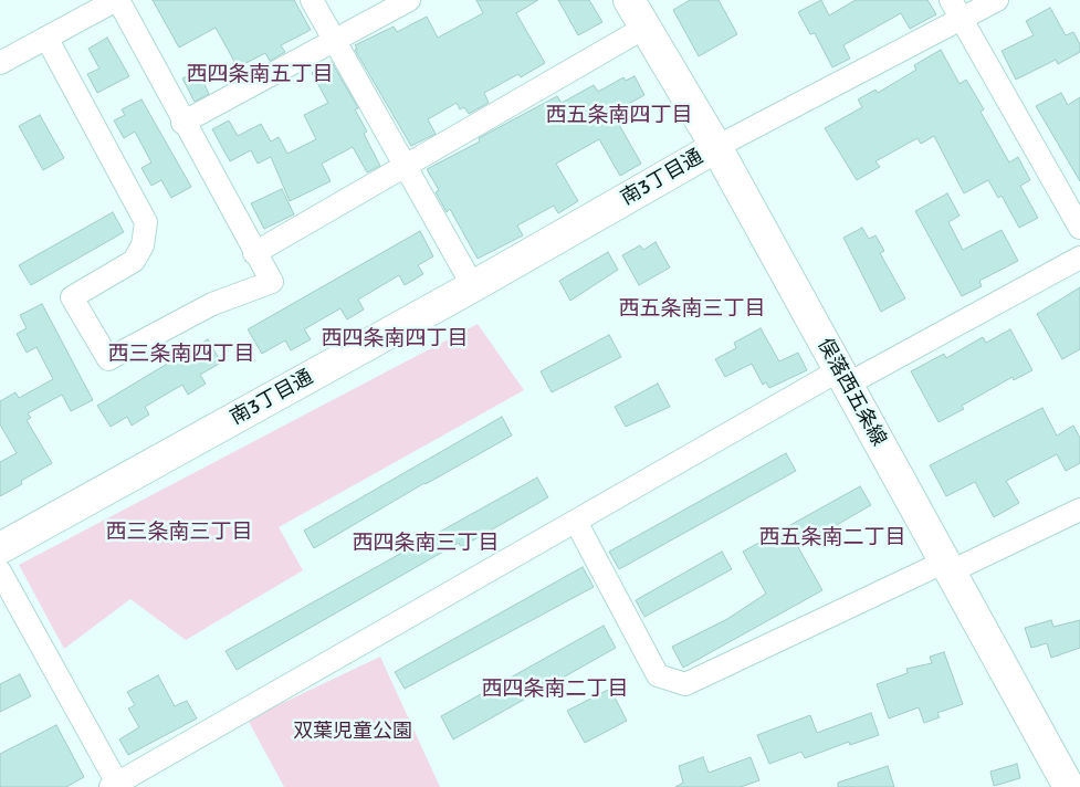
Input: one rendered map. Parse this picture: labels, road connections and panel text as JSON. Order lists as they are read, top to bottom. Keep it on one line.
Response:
{"streets":{"main road":["南3丁目通","俣落西五条線"]},"crossings":[["南3丁目通","俣落西五条線"]],"districts":["西四条南五丁目","西五条南四丁目","西五条南三丁目","西四条南四丁目","西三条南四丁目","西三条南三丁目","西五条南二丁目","西四条南三丁目","西四条南二丁目"],"parks":["双葉児童公園"]}
